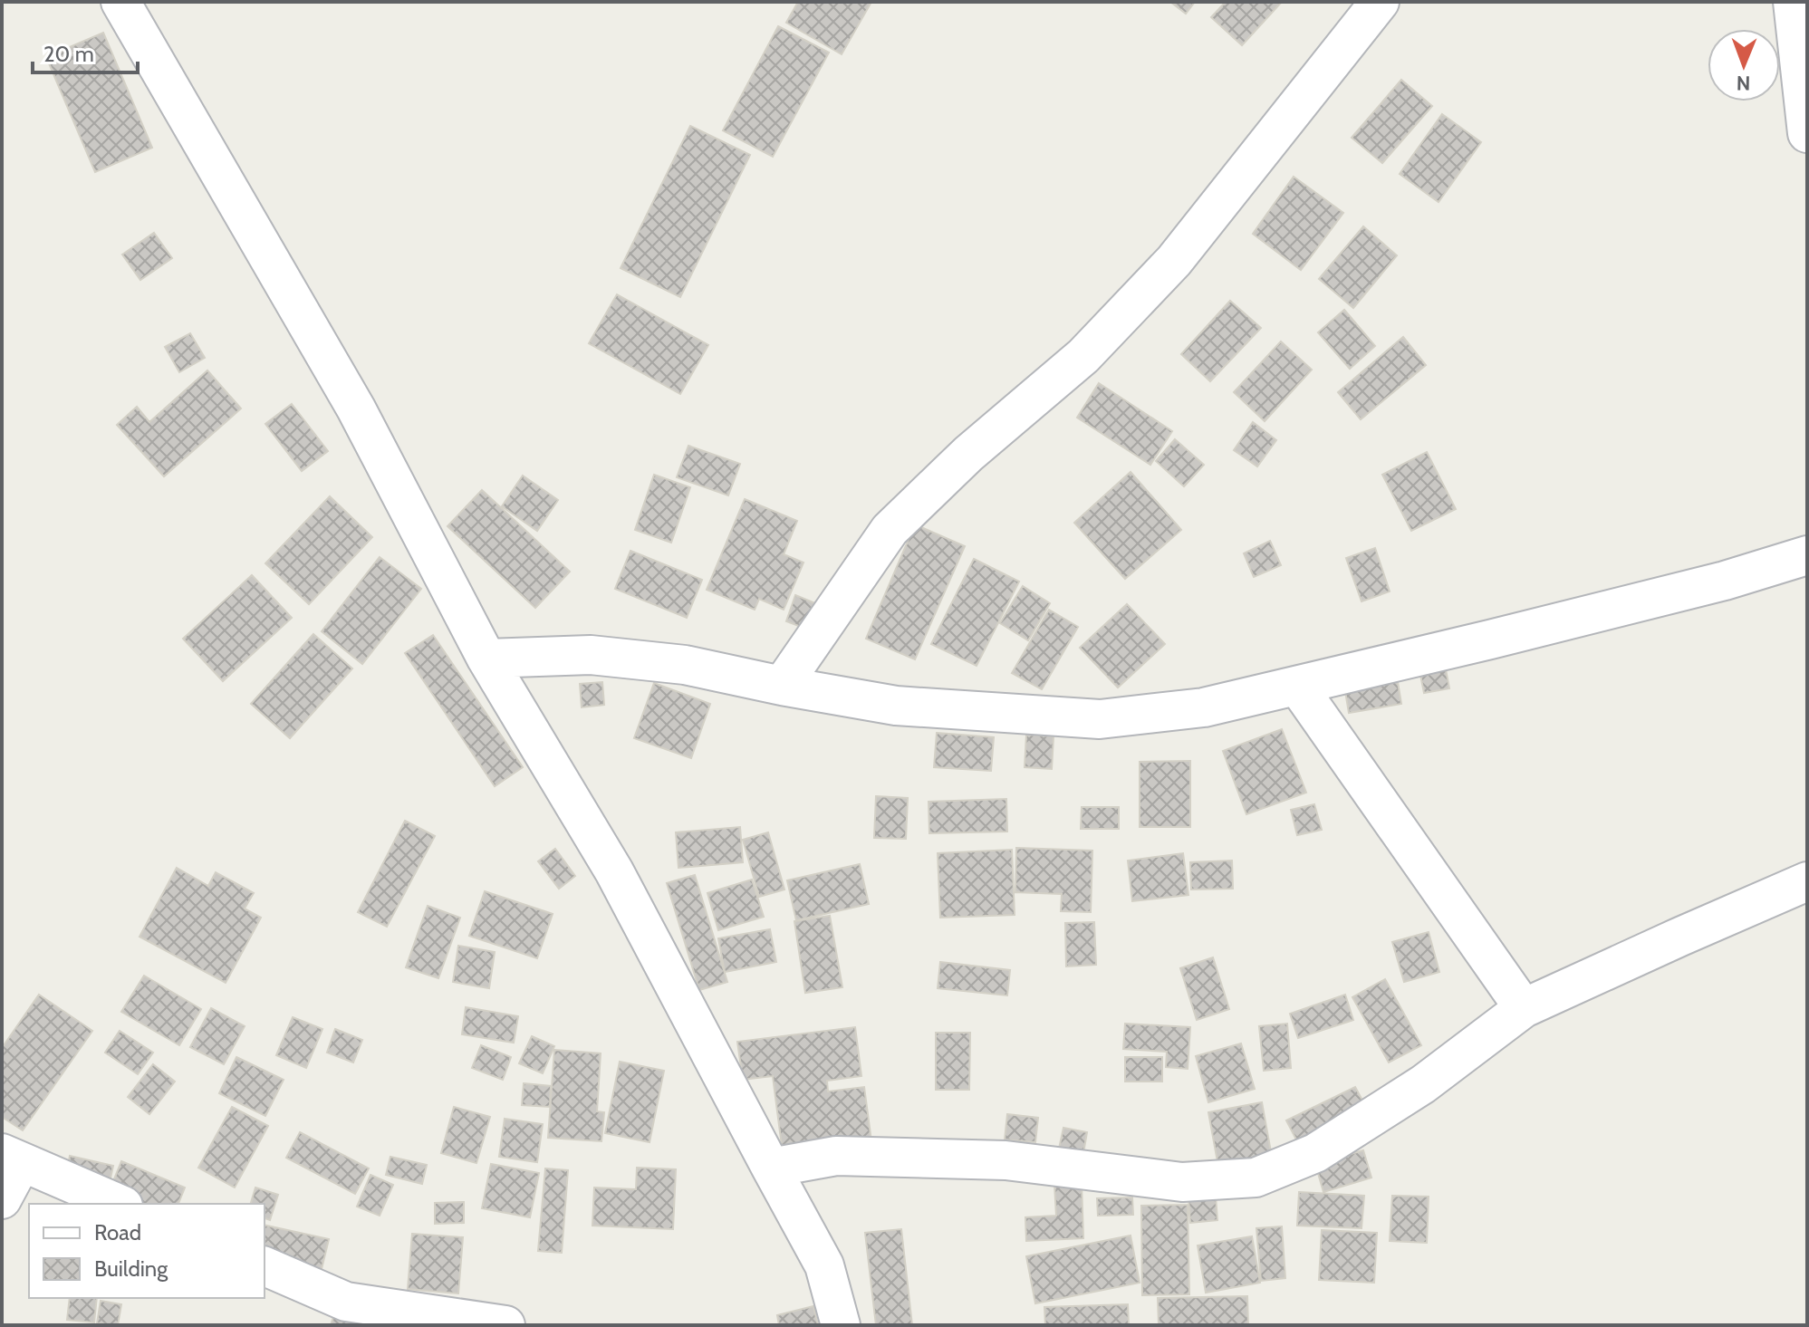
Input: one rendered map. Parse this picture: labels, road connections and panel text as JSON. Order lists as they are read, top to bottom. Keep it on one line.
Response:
{"legend":["Road","Building"],"scale_bar":"20 m","north":"bottom"}
